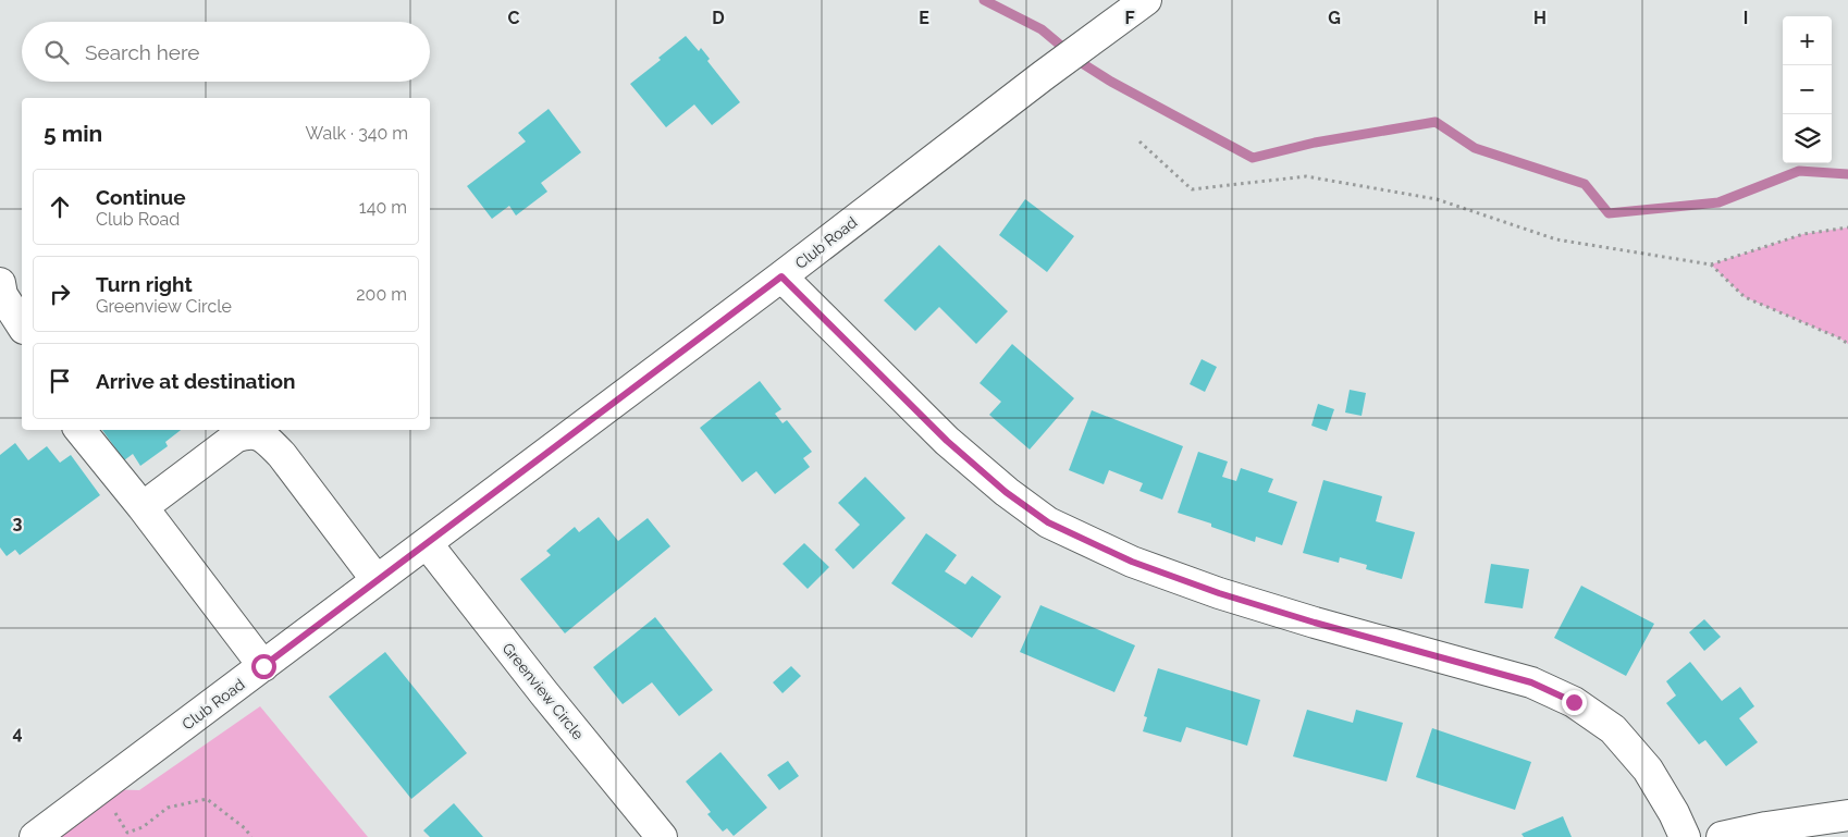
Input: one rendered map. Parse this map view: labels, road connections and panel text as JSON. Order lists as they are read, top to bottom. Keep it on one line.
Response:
{"streets":{"street":["Club Road","Greenview Circle"]},"crossings":[["Club Road","Greenview Circle"]],"page":{"map_buttons":["+","−"],"search":"Search here","heading":["5 min","Walk · 340 m"],"list":[["Continue","Club Road","140 m"],["Turn right","Greenview Circle","200 m"],"Arrive at destination"]},"grid":{"columns":["C","D","E","F","G","H","I"],"rows":["3","4"]}}
